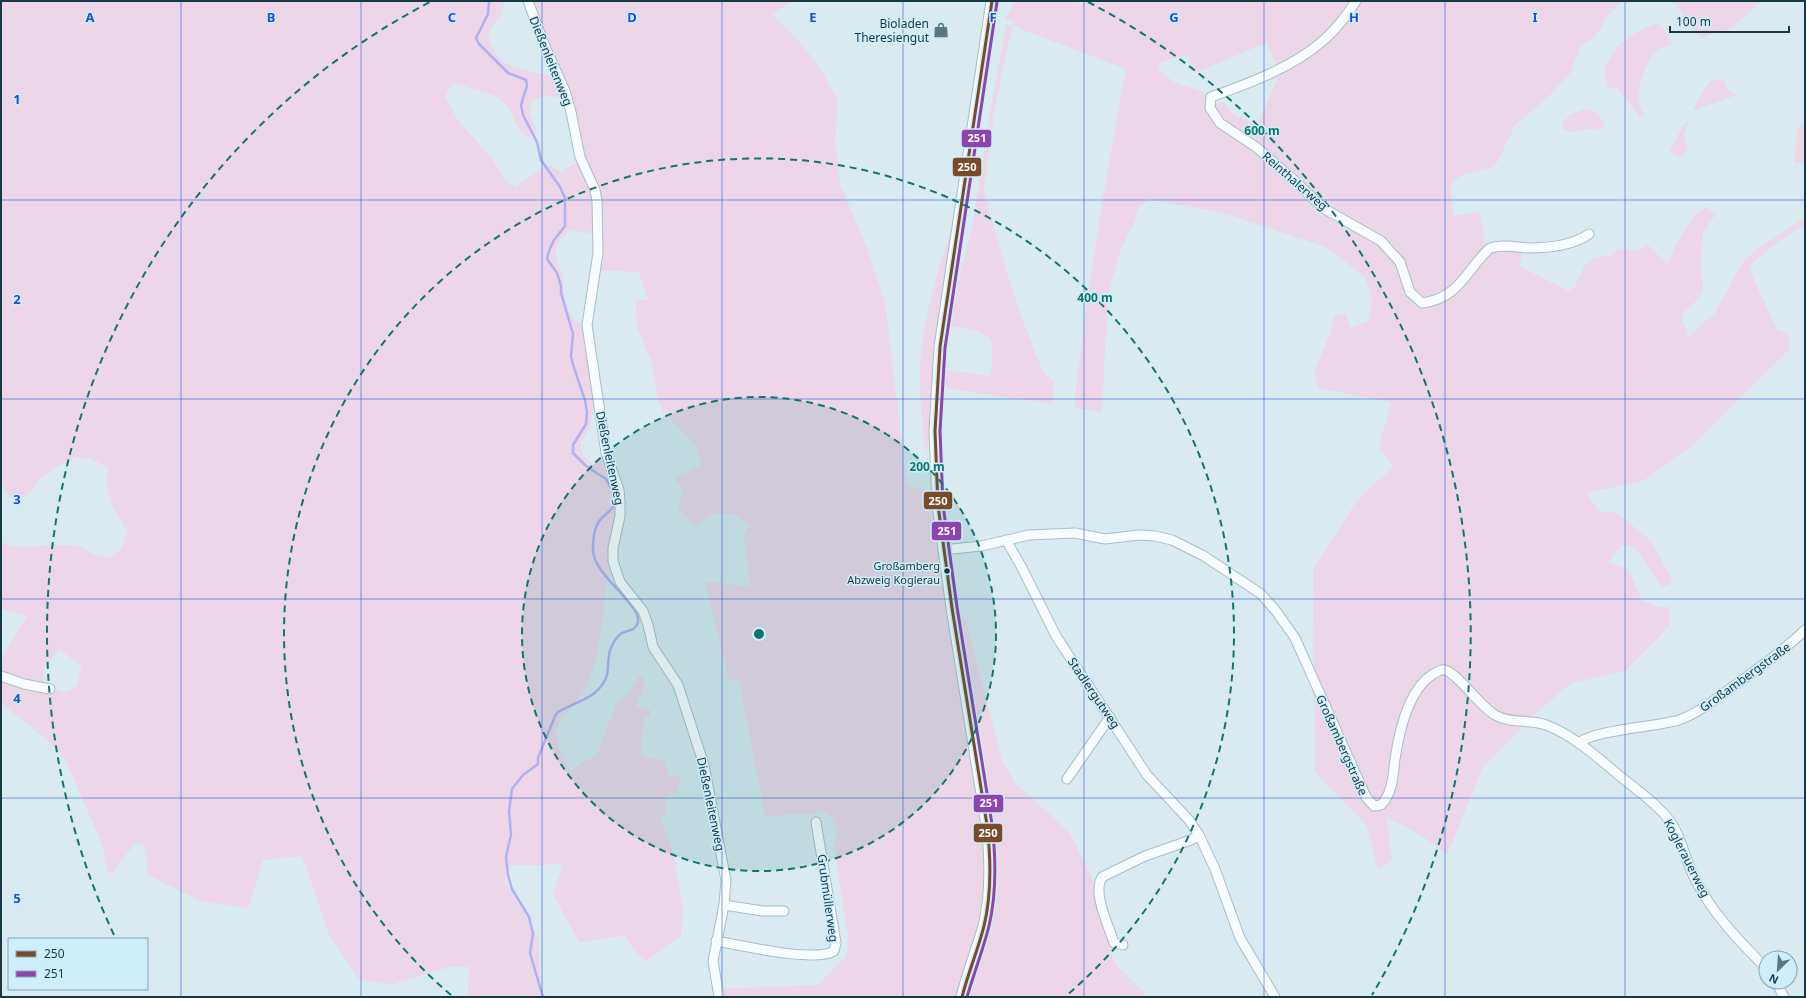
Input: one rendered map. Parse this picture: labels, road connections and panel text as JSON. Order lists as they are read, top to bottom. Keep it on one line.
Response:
{"streets":{"street":["Dießenleitenweg","Reinthalerweg","Großambergstraße","Stadlergutweg","Koglerauerweg","Grubmüllerweg"]},"crossings":[["Dießenleitenweg","Grubmüllerweg"],["Großambergstraße","Stadlergutweg"],["Großambergstraße","Koglerauerweg"]],"places":{"shop":["Bioladen Theresiengut"],"other":["Großamberg Abzweig Koglerau"]},"lines":["transit line 250","transit line 251"],"legend":["250","251"],"scale_bar":"100 m","north":"bottom left","grid":{"columns":["A","B","C","D","E","F","G","H","I"],"rows":["1","2","3","4","5"]},"rings":["600 m","400 m","200 m"]}
